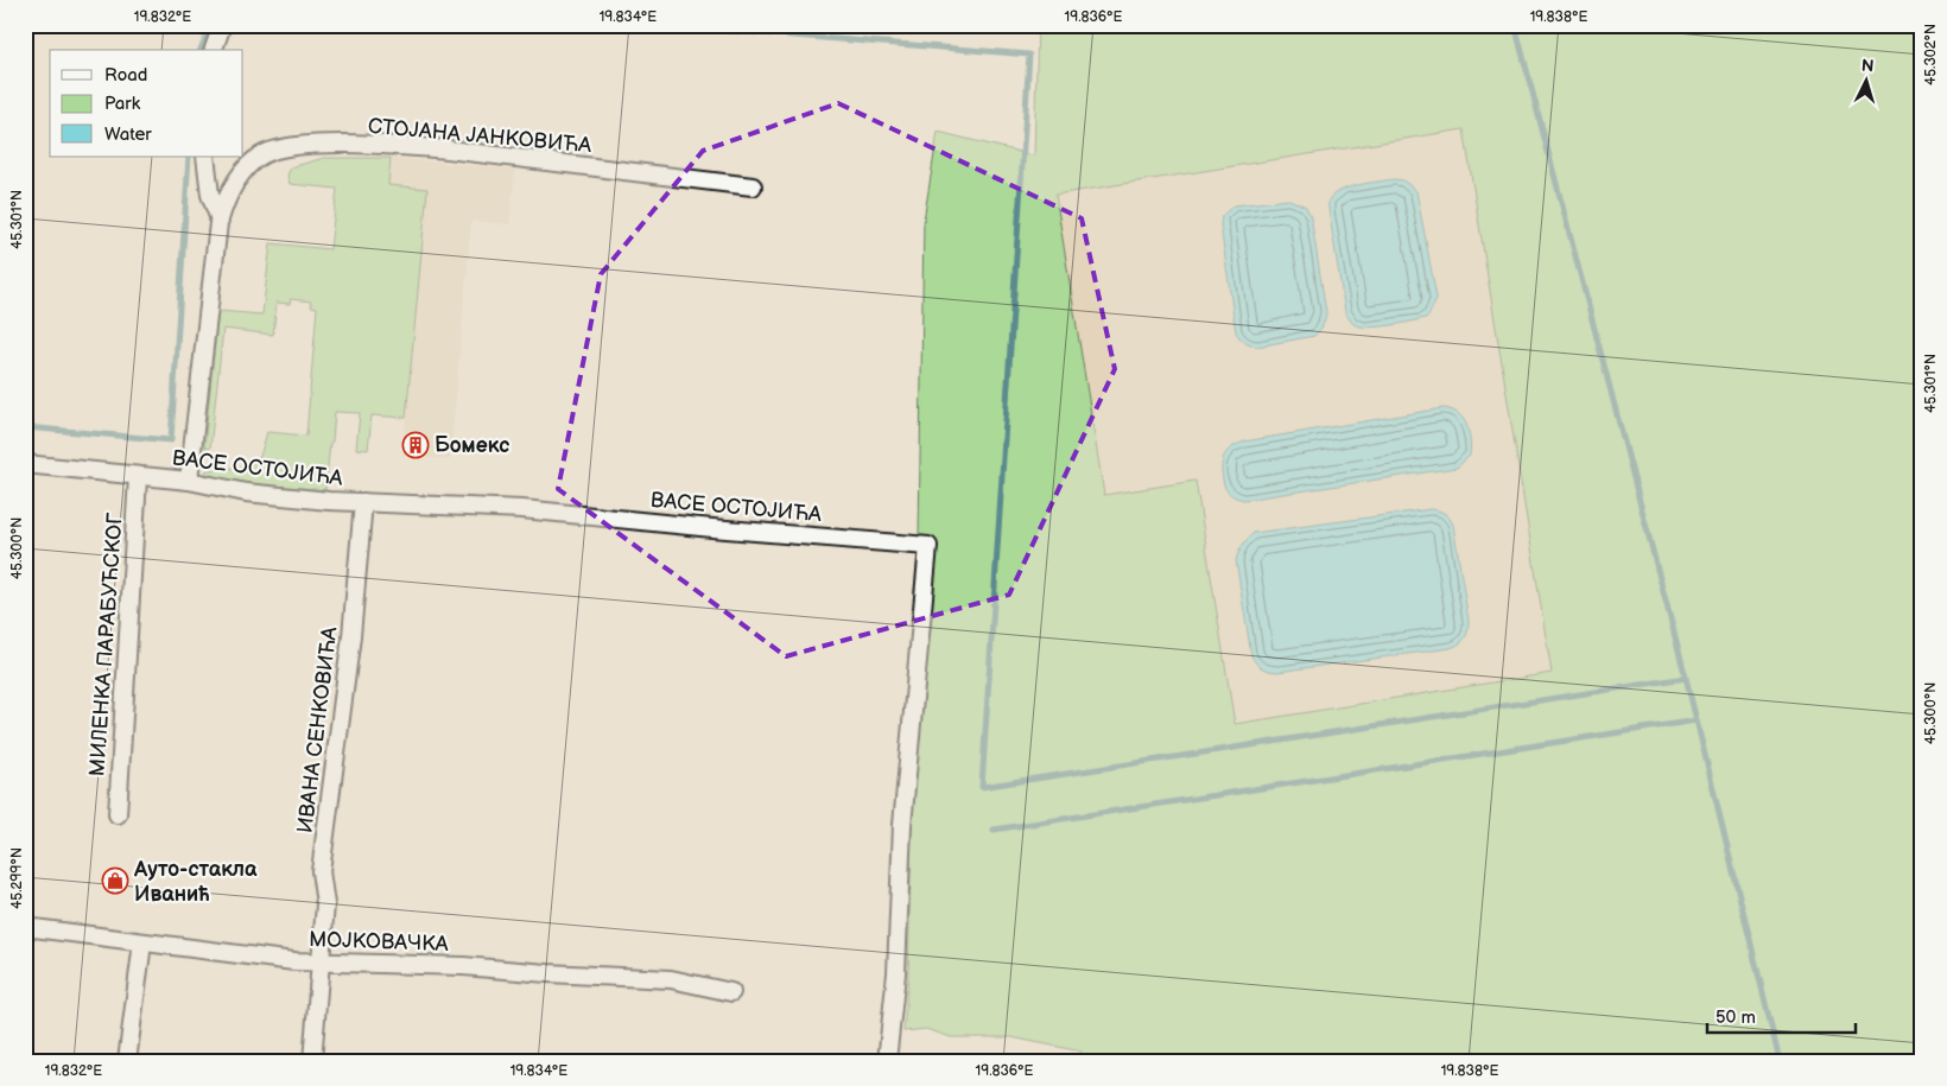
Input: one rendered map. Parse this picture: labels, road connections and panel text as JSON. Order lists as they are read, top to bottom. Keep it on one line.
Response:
{"streets":{"street":["СТОЈАНА ЈАНКОВИЋА","ВАСЕ ОСТОЈИЋА","МИЛЕНКА ПАРАБУЋСКОГ","ИВАНА СЕНКОВИЋА","МОЈКОВАЧКА"]},"crossings":[["СТОЈАНА ЈАНКОВИЋА","ВАСЕ ОСТОЈИЋА"],["ВАСЕ ОСТОЈИЋА","МИЛЕНКА ПАРАБУЋСКОГ"],["ВАСЕ ОСТОЈИЋА","ИВАНА СЕНКОВИЋА"],["ИВАНА СЕНКОВИЋА","МОЈКОВАЧКА"]],"places":{"building":["Бомекс"],"shop":["Ауто-стакла Иванић"]},"legend":["Road","Park","Water"],"scale_bar":"50 m","north":"top","coordinates":["19.832°E","19.834°E","19.836°E","19.838°E","45.302°N","45.301°N","45.300°N","45.299°N"]}
